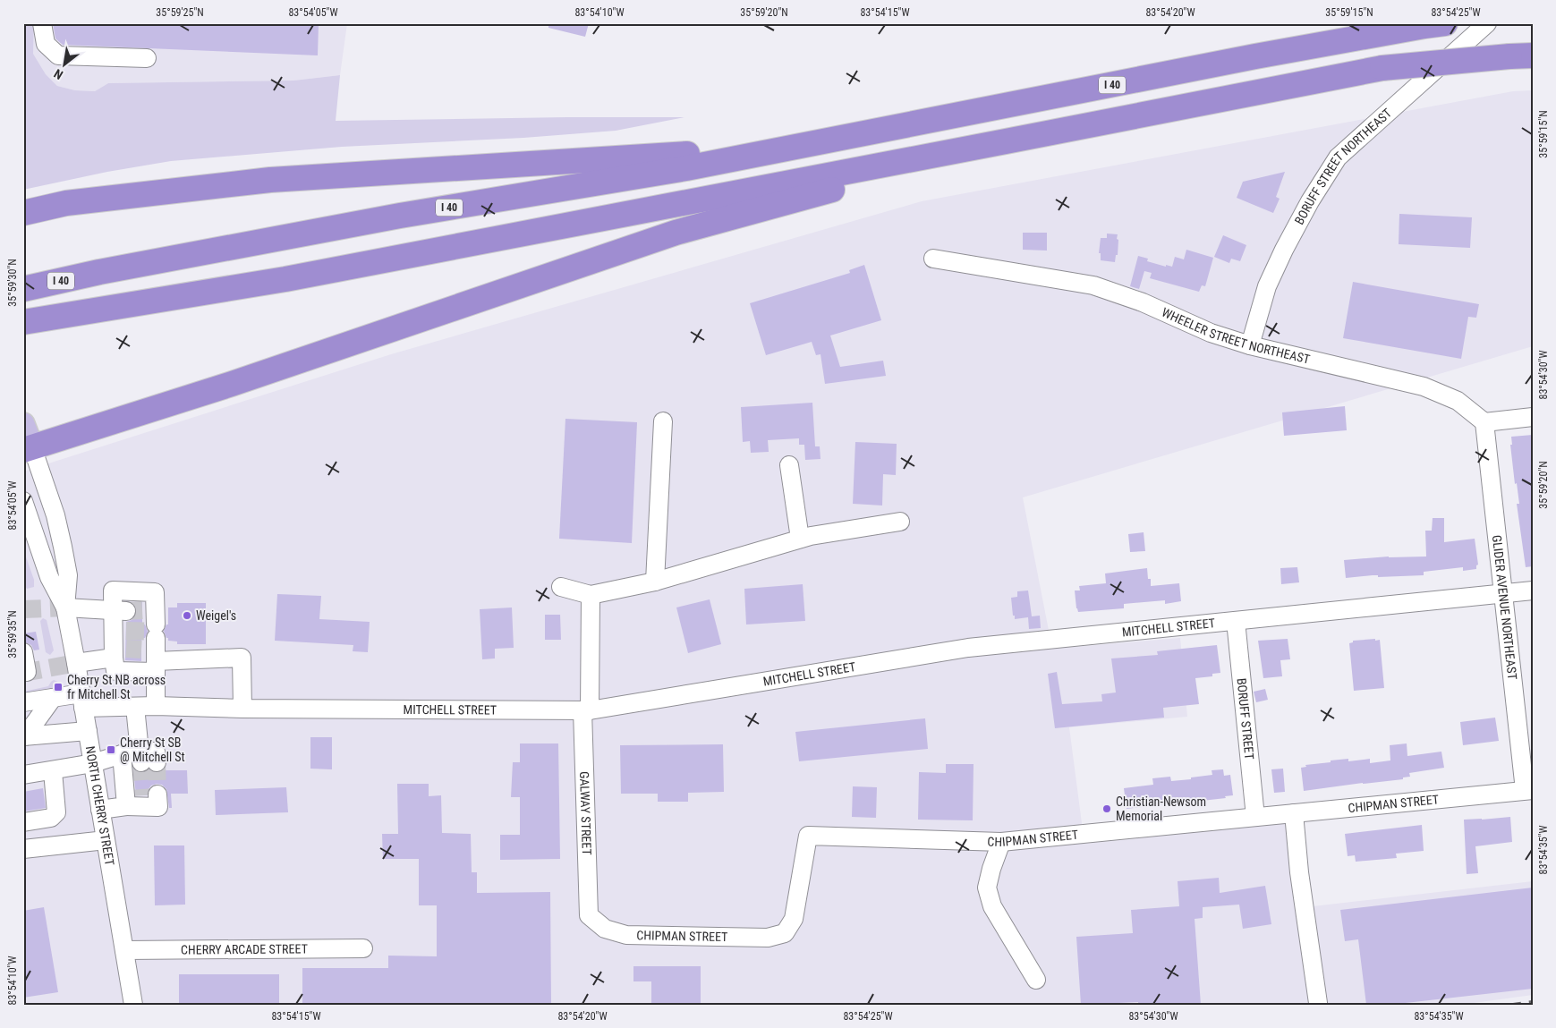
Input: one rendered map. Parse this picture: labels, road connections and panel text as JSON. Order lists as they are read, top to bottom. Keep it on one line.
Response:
{"streets":{"highway":["I 40"],"main road":["NORTH CHERRY STREET"],"street":["BORUFF STREET NORTHEAST","WHEELER STREET NORTHEAST","GLIDER AVENUE NORTHEAST","MITCHELL STREET","BORUFF STREET","CHIPMAN STREET","GALWAY STREET","CHERRY ARCADE STREET"]},"crossings":[["BORUFF STREET NORTHEAST","WHEELER STREET NORTHEAST"],["WHEELER STREET NORTHEAST","GLIDER AVENUE NORTHEAST"],["GLIDER AVENUE NORTHEAST","MITCHELL STREET"],["GLIDER AVENUE NORTHEAST","CHIPMAN STREET"],["MITCHELL STREET","BORUFF STREET"],["MITCHELL STREET","NORTH CHERRY STREET"],["MITCHELL STREET","GALWAY STREET"],["BORUFF STREET","CHIPMAN STREET"],["CHIPMAN STREET","GALWAY STREET"],["NORTH CHERRY STREET","CHERRY ARCADE STREET"]],"places":{"other":["Weigel's","Christian-Newsom Memorial"],"transit":["Cherry St NB across fr Mitchell St","Cherry St SB @ Mitchell St"]},"north":"bottom left","coordinates":["35°59'25\"N","83°54'05\"W","83°54'10\"W","35°59'20\"N","83°54'15\"W","83°54'20\"W","35°59'15\"N","83°54'25\"W","35°59'30\"N","83°54'30\"W","35°59'35\"N","83°54'35\"W"]}
